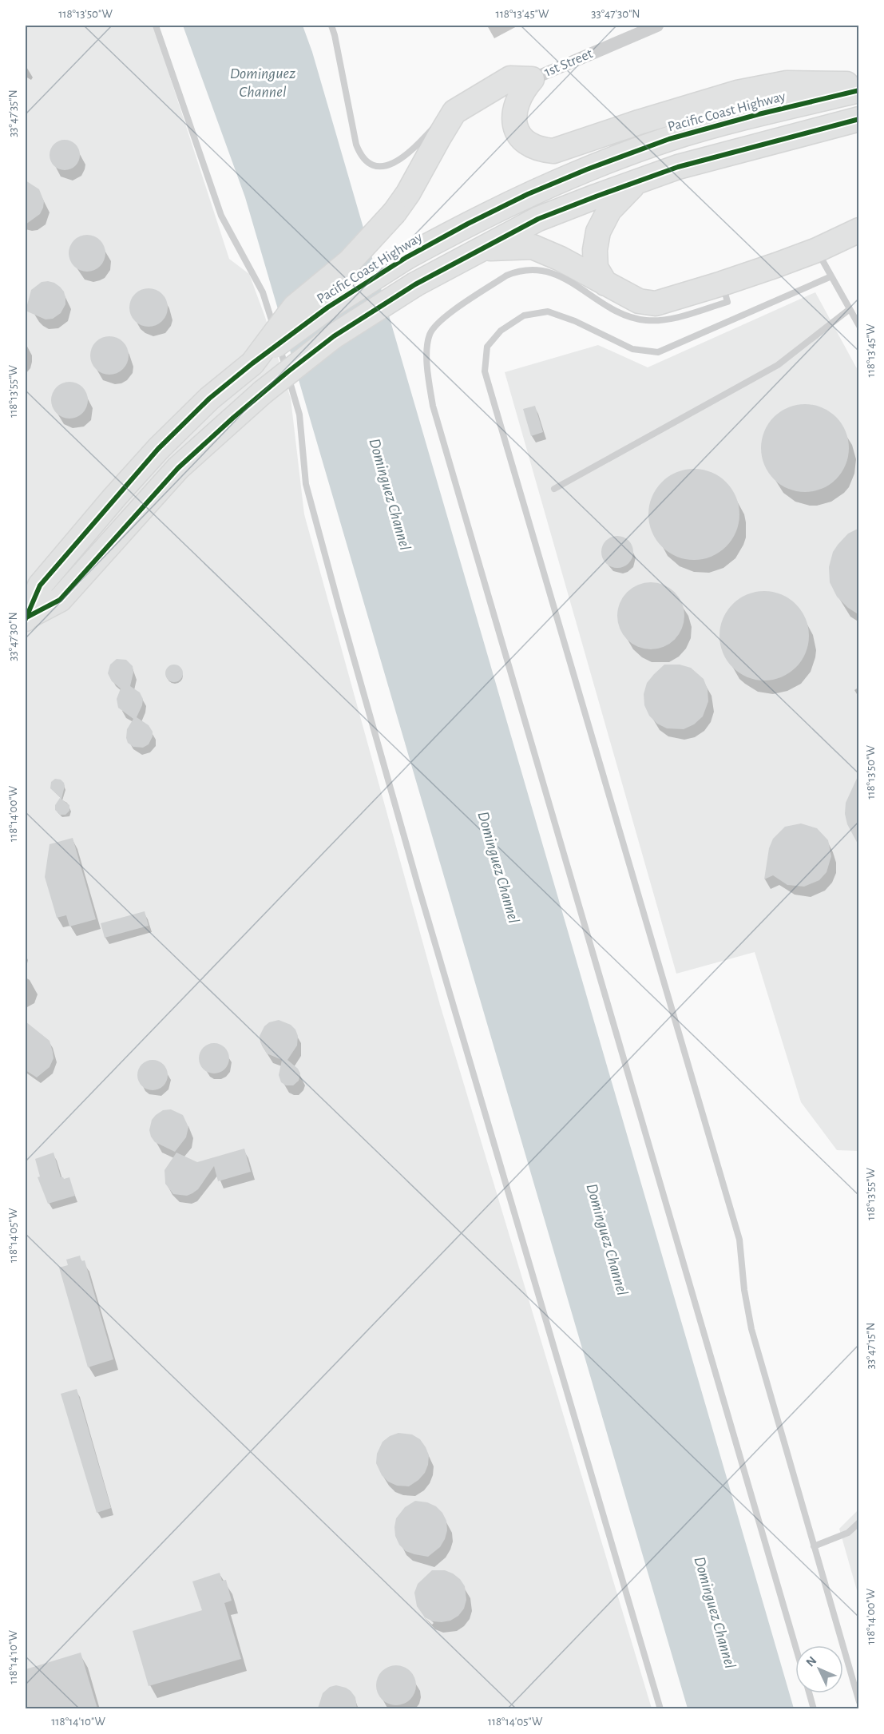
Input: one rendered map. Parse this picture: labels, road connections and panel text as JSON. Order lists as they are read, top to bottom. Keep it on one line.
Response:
{"streets":{"highway":["Pacific Coast Highway"],"street":["1st Street"]},"water":["Dominguez Channel"],"north":"top left","coordinates":["118°13'50\"W","118°13'45\"W","33°47'30\"N","33°47'35\"N","118°13'55\"W","118°14'00\"W","118°14'05\"W","33°47'15\"N","118°14'10\"W"]}
